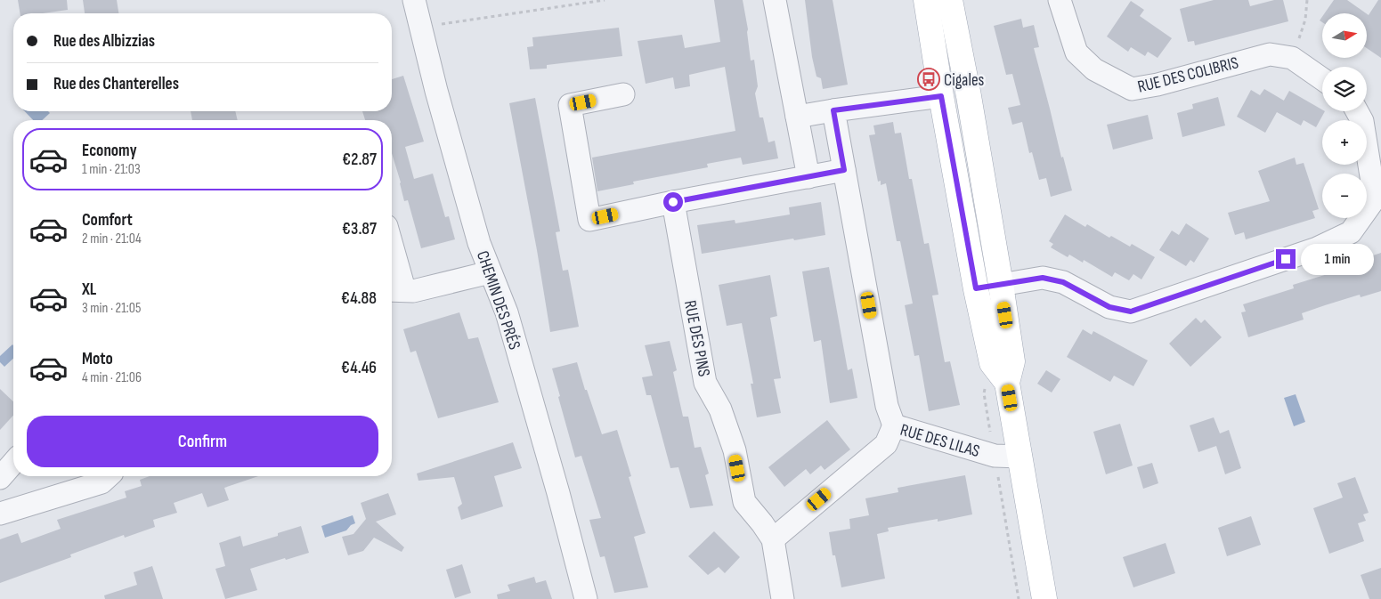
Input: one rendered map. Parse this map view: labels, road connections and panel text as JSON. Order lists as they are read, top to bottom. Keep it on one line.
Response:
{"streets":{"street":["RUE DES COLIBRIS","CHEMIN DES PRÉS","RUE DES PINS","RUE DES LILAS"]},"crossings":[["RUE DES PINS","RUE DES LILAS"]],"places":{"bus stop":["Cigales"]},"north":"right","page":{"map_buttons":["+","−"],"banner":["Rue des Albizzias","Rue des Chanterelles"],"list":[{"name":"Economy","note":"1 min · 21:03","value":"€2.87"},{"name":"Comfort","note":"2 min · 21:04","value":"€3.87"},{"name":"XL","note":"3 min · 21:05","value":"€4.88"},{"name":"Moto","note":"4 min · 21:06","value":"€4.46"}],"bubble":"1 min","buttons":"Confirm"}}
